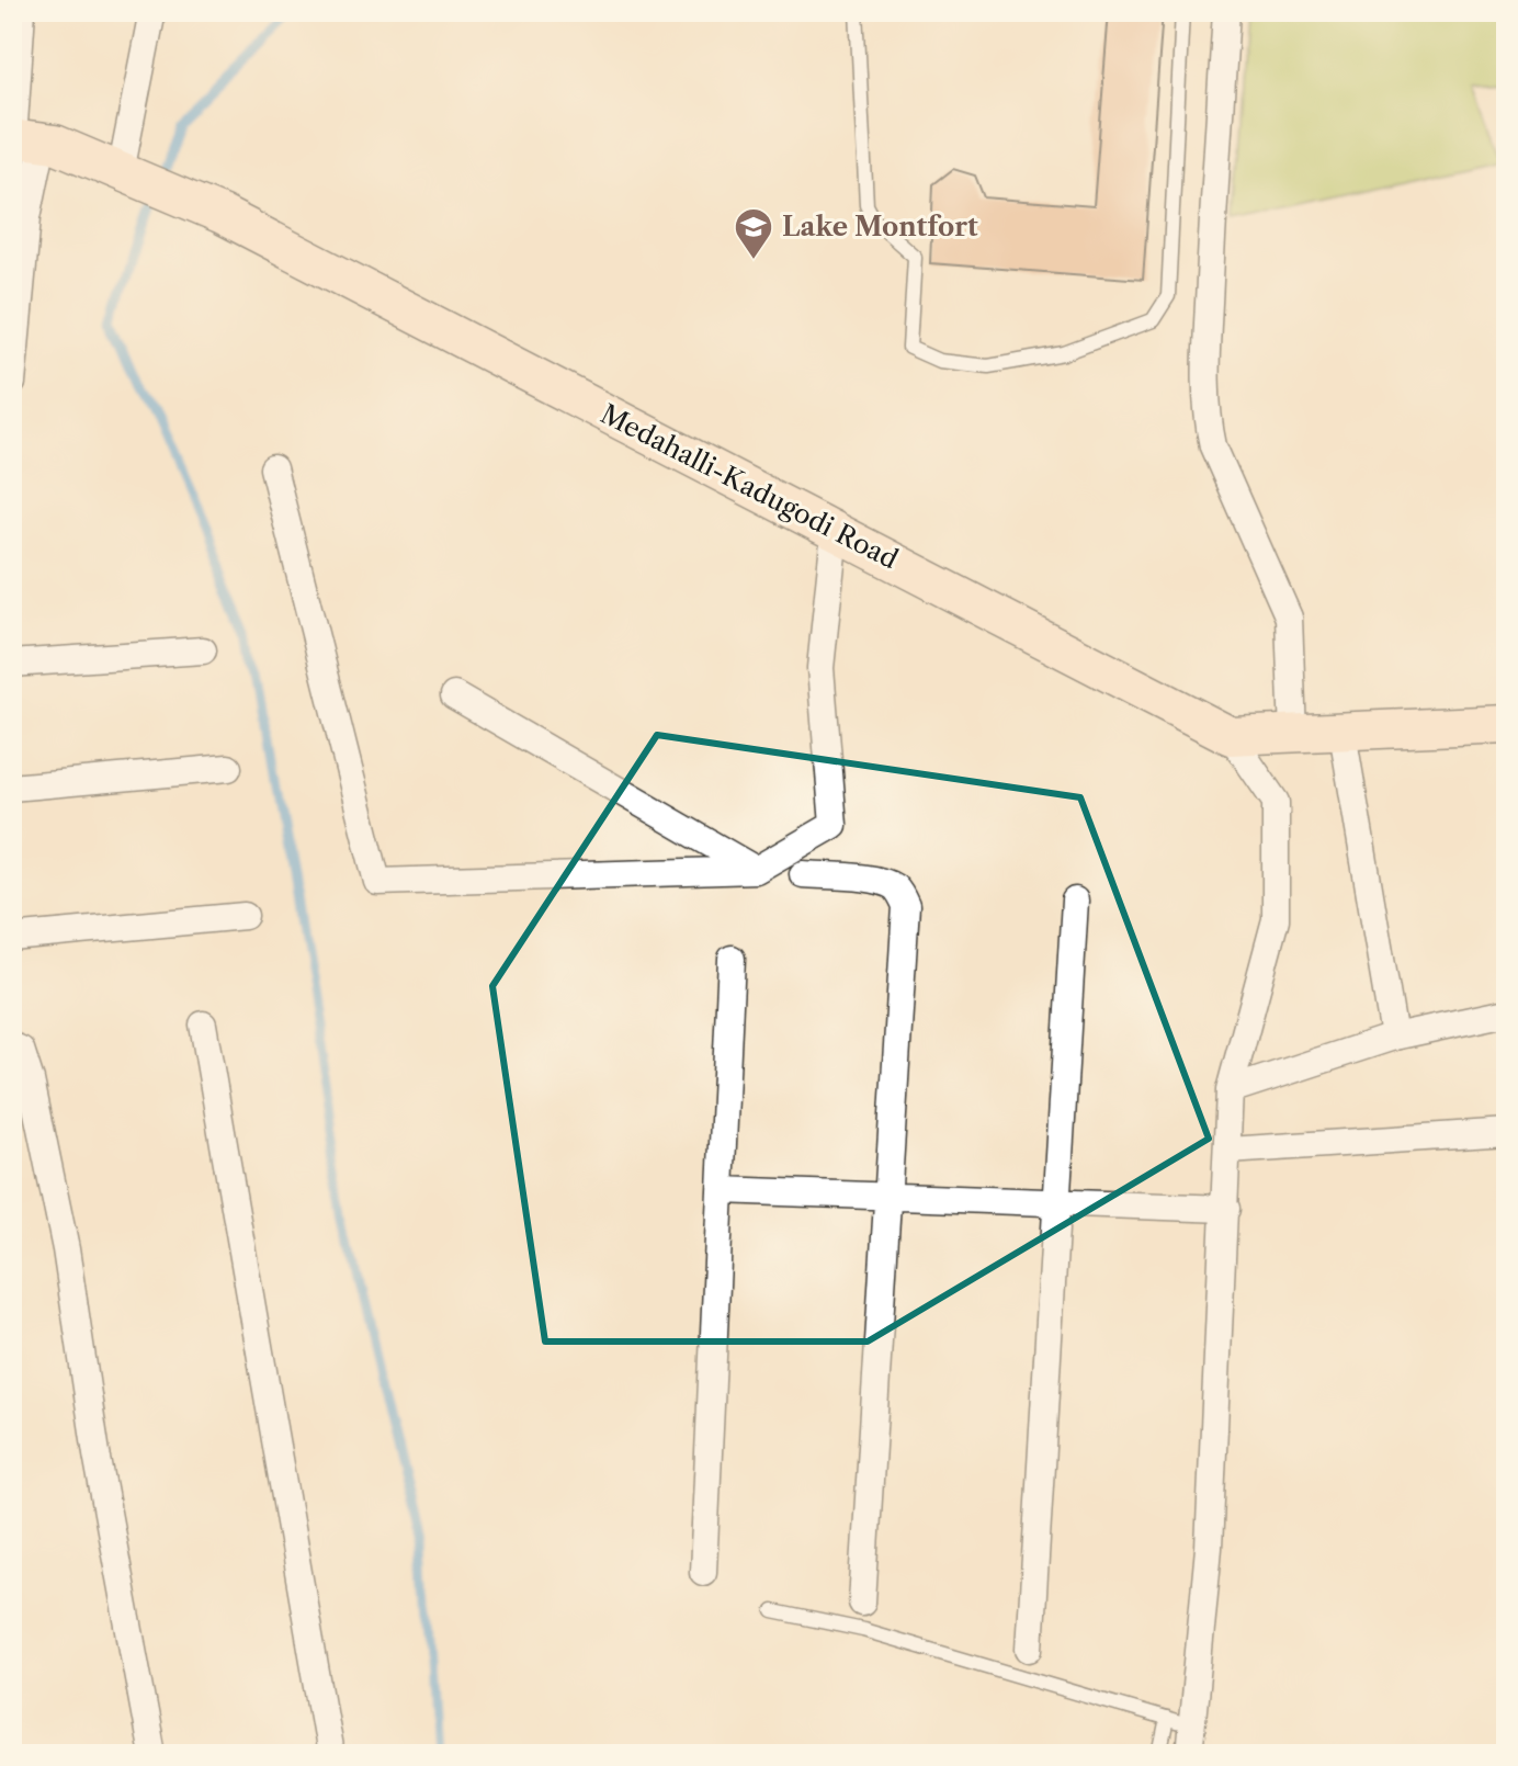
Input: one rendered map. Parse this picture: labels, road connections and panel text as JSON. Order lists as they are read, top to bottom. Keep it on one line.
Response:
{"streets":{"street":["Medahalli-Kadugodi Road"]},"places":{"school or university":["Lake Montfort"]}}
